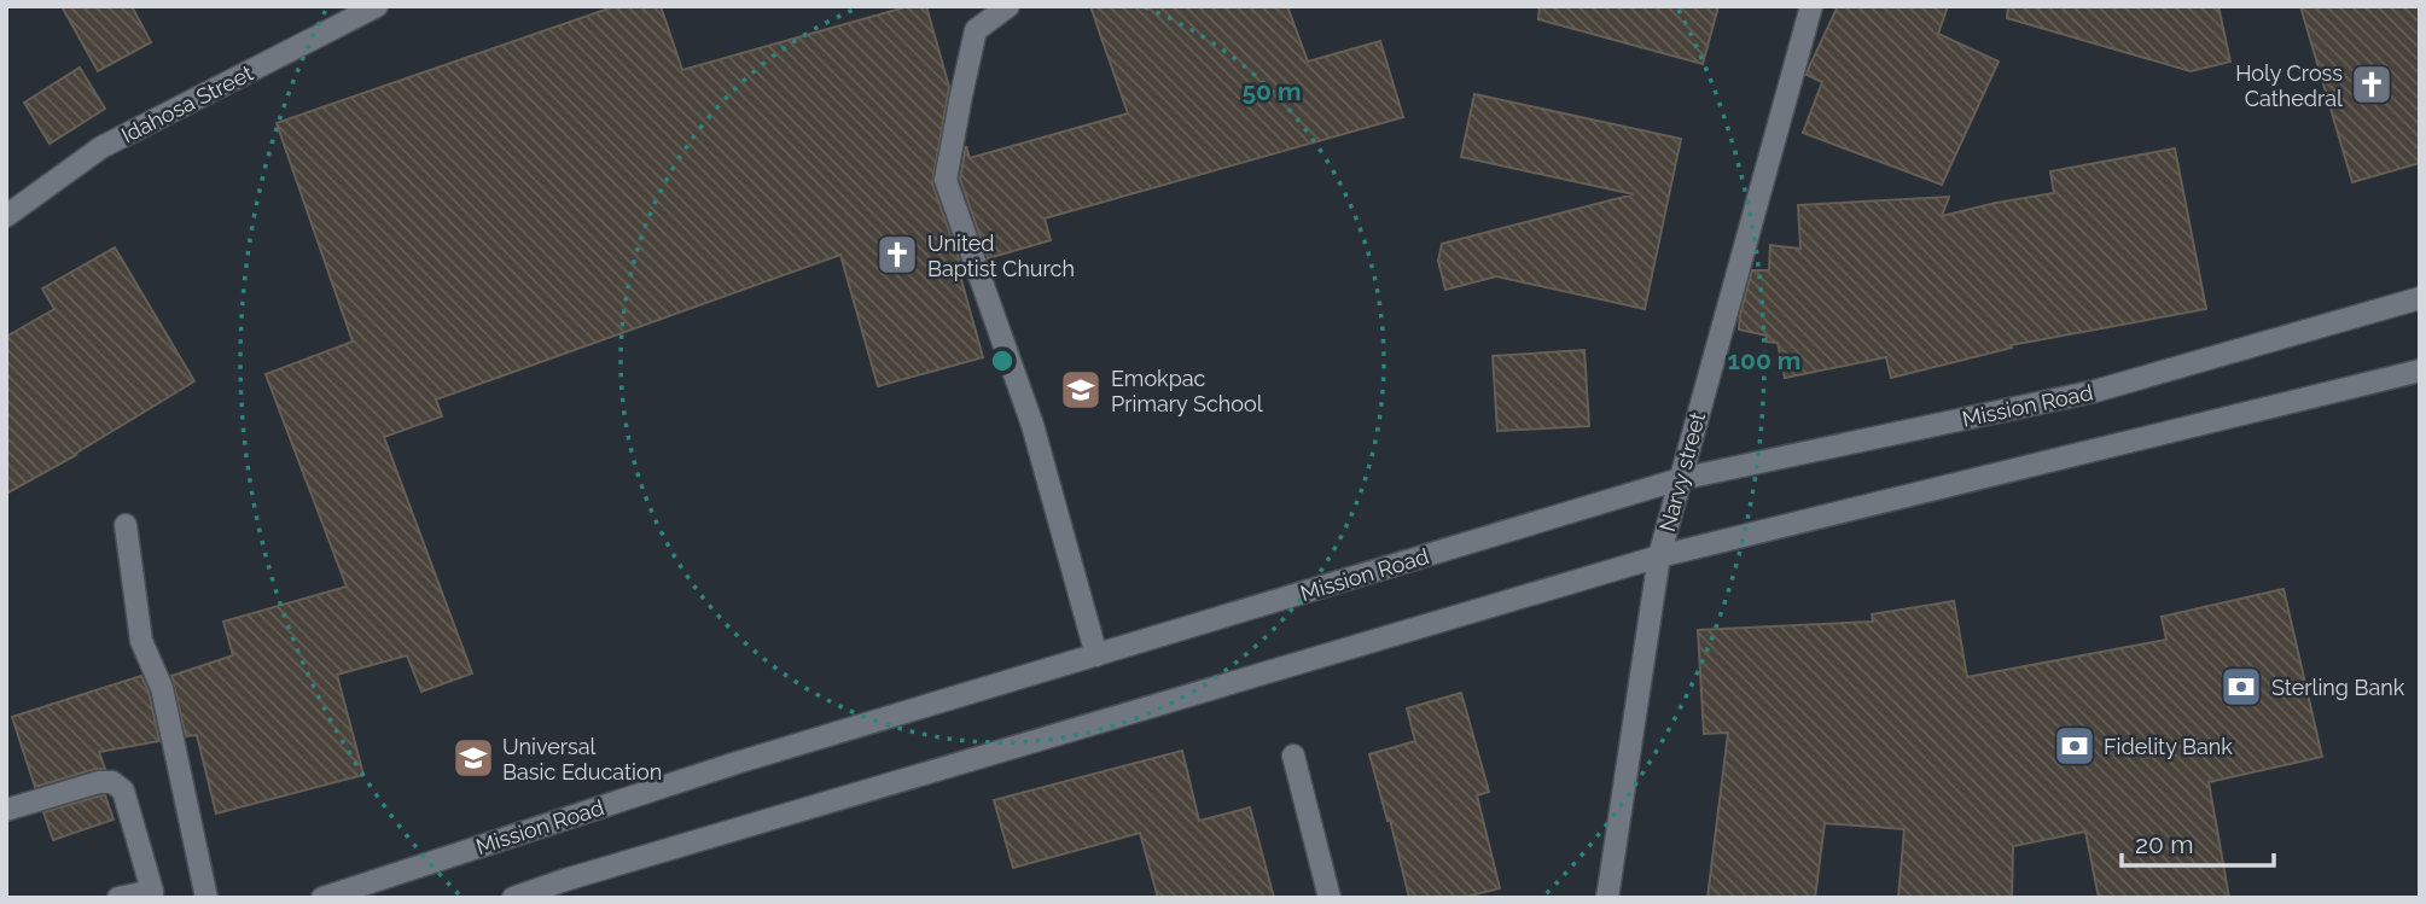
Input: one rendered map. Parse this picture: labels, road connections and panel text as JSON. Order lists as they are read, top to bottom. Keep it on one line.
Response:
{"streets":{"street":["Idahosa Street","Mission Road","Narvy street"]},"crossings":[["Mission Road","Narvy street"]],"places":{"church":["Holy Cross Cathedral","United Baptist Church"],"school or university":["Emokpac Primary School","Universal Basic Education"],"bank":["Sterling Bank","Fidelity Bank"]},"scale_bar":"20 m","rings":["50 m","100 m"]}
